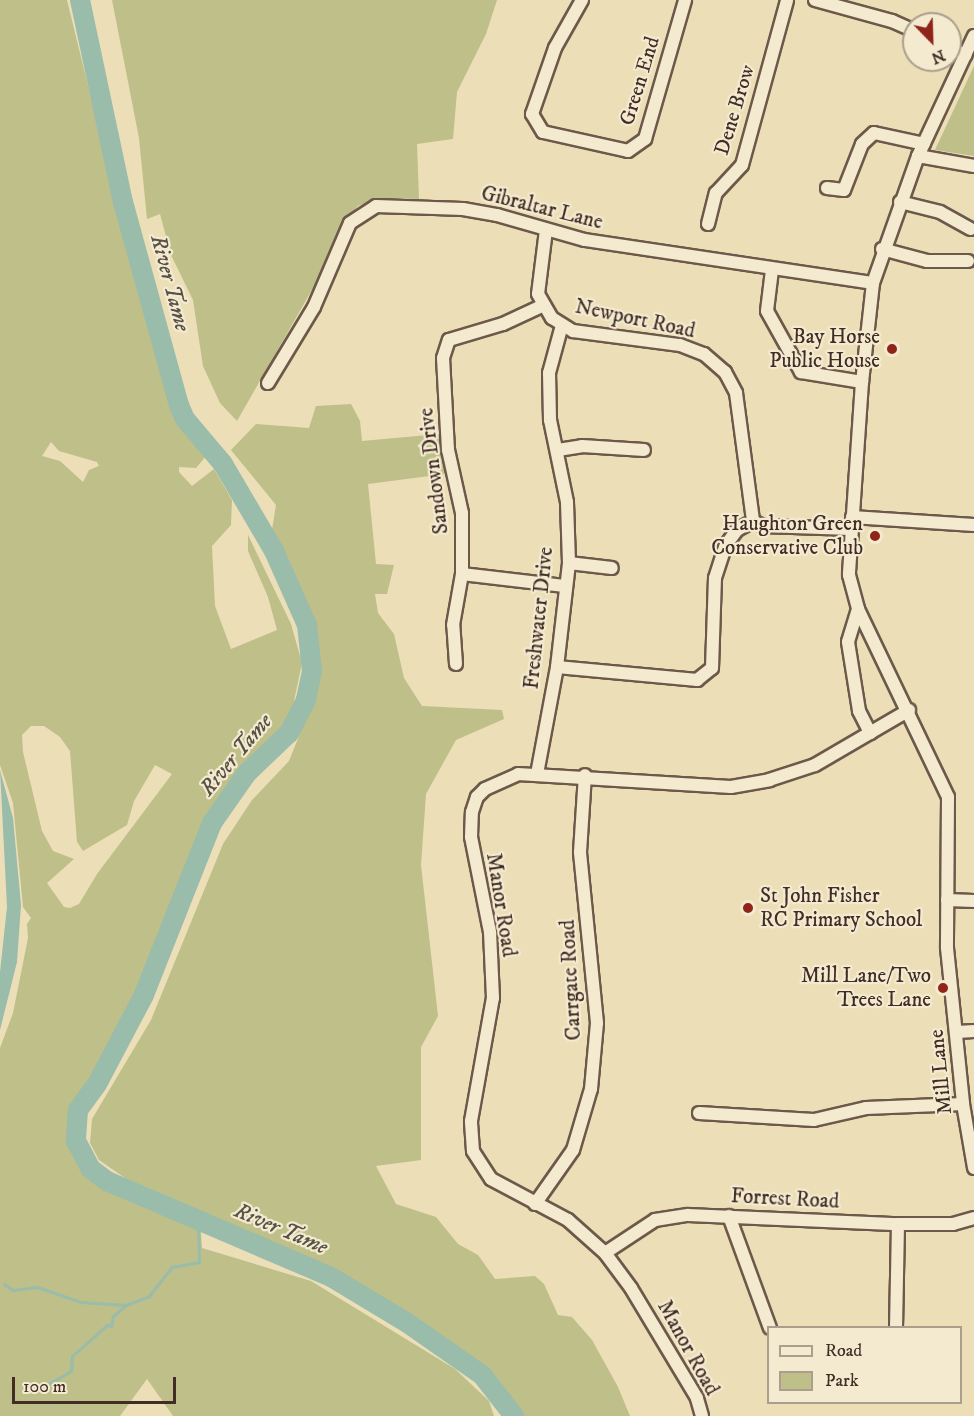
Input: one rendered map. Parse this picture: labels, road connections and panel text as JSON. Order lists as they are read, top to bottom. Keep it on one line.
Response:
{"streets":{"street":["Green End","Dene Brow","Gibraltar Lane","Newport Road","Sandown Drive","Freshwater Drive","Manor Road","Carrgate Road","Mill Lane","Forrest Road"]},"crossings":[["Gibraltar Lane","Newport Road"],["Gibraltar Lane","Mill Lane"],["Newport Road","Sandown Drive"],["Newport Road","Freshwater Drive"],["Freshwater Drive","Manor Road"],["Manor Road","Carrgate Road"],["Manor Road","Mill Lane"],["Manor Road","Forrest Road"]],"water":["River Tame"],"places":["Bay Horse Public House","Haughton Green Conservative Club","St John Fisher RC Primary School","Mill Lane/Two Trees Lane"],"legend":["Road","Park"],"scale_bar":"100 m","north":"bottom right"}
